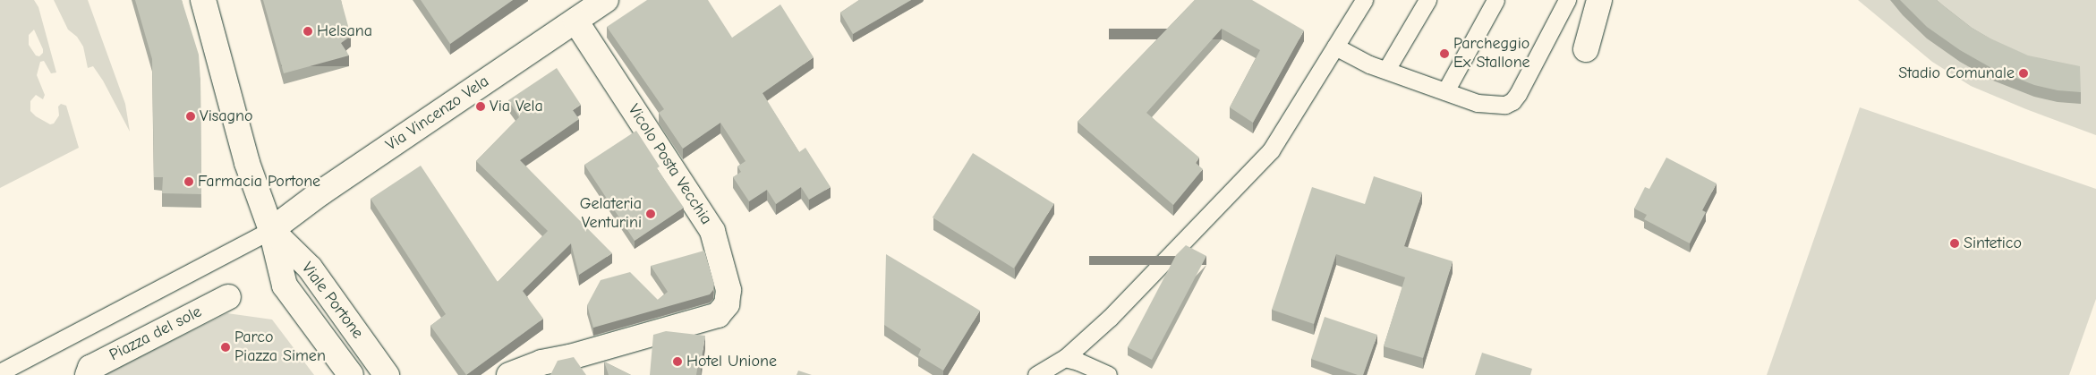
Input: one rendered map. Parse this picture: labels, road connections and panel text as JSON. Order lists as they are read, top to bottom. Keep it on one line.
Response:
{"streets":{"street":["Via Vincenzo Vela","Vicolo Posta Vecchia","Viale Portone","Piazza del sole"]},"crossings":[["Via Vincenzo Vela","Vicolo Posta Vecchia"],["Via Vincenzo Vela","Viale Portone"]],"places":["Helsana","Parcheggio Ex Stallone","Stadio Comunale","Via Vela","Visagno","Farmacia Portone","Gelateria Venturini","Sintetico","Parco Piazza Simen","Hotel Unione"]}
